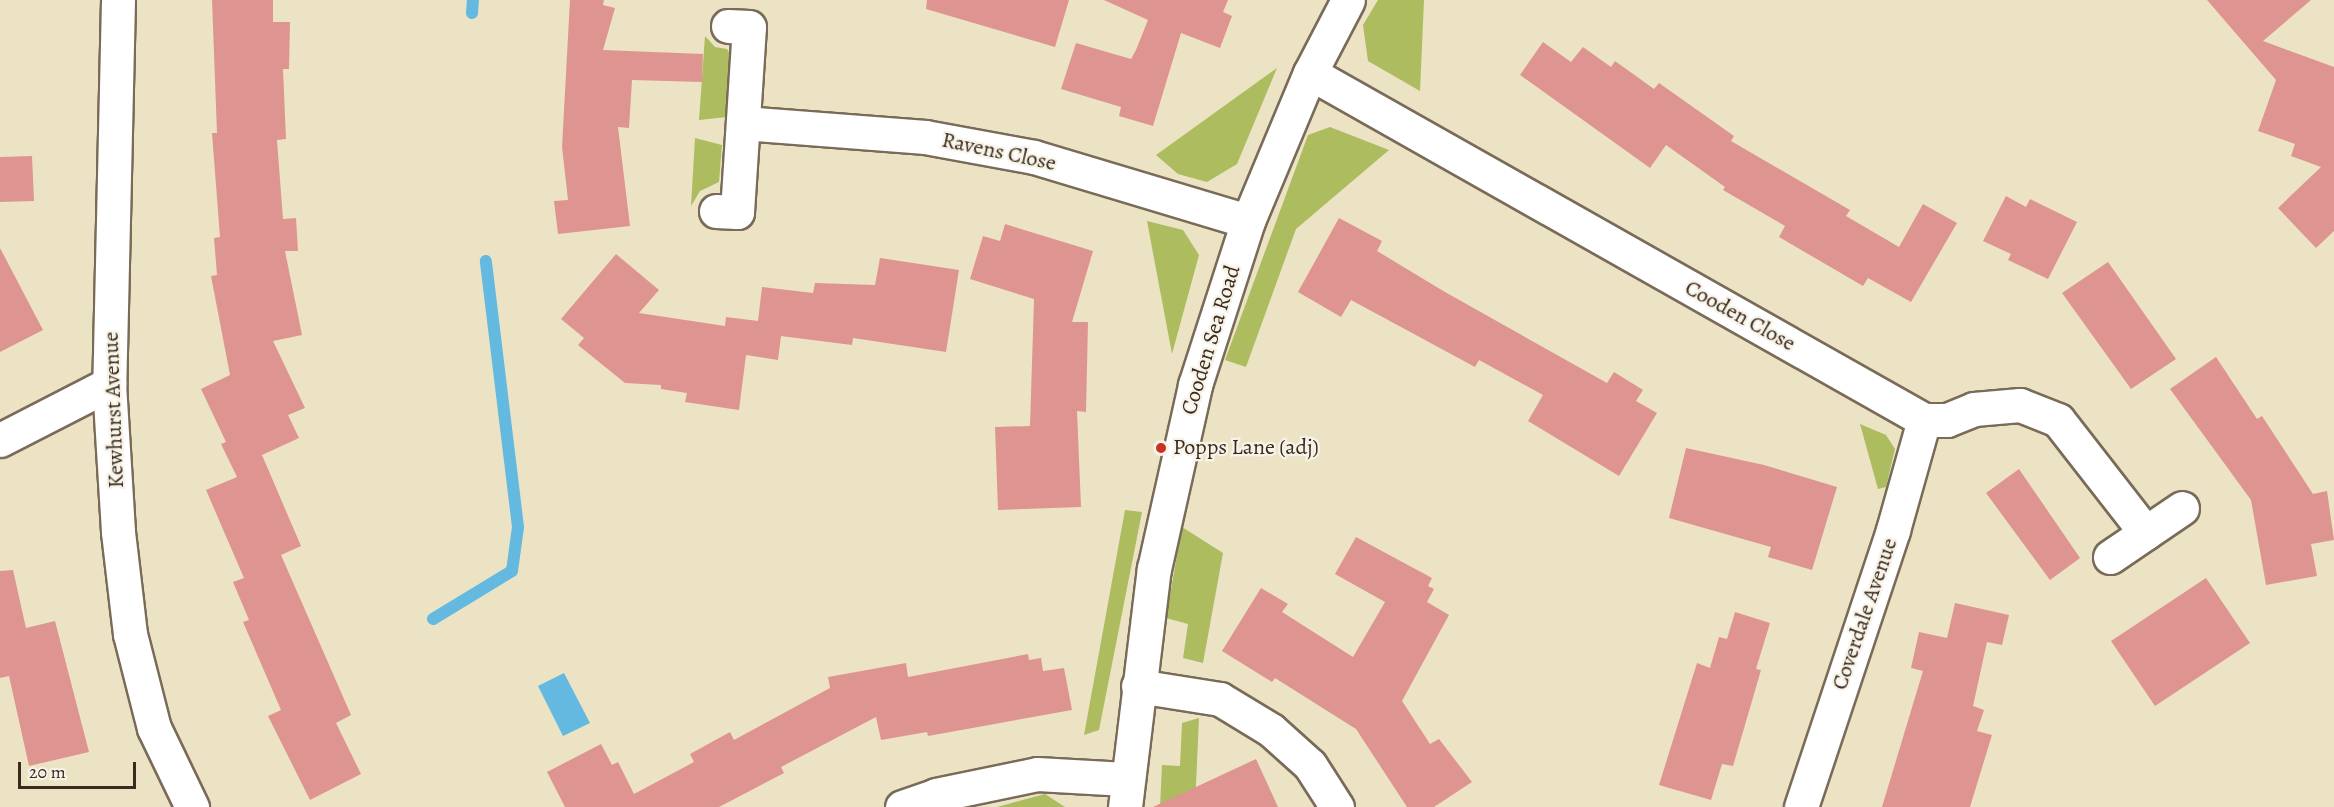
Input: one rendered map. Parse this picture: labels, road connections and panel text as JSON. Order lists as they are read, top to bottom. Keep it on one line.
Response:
{"streets":{"street":["Ravens Close","Cooden Close","Cooden Sea Road","Kewhurst Avenue","Coverdale Avenue"]},"crossings":[["Ravens Close","Cooden Sea Road"],["Cooden Close","Cooden Sea Road"],["Cooden Close","Coverdale Avenue"]],"places":["Popps Lane (adj)"],"scale_bar":"20 m"}
